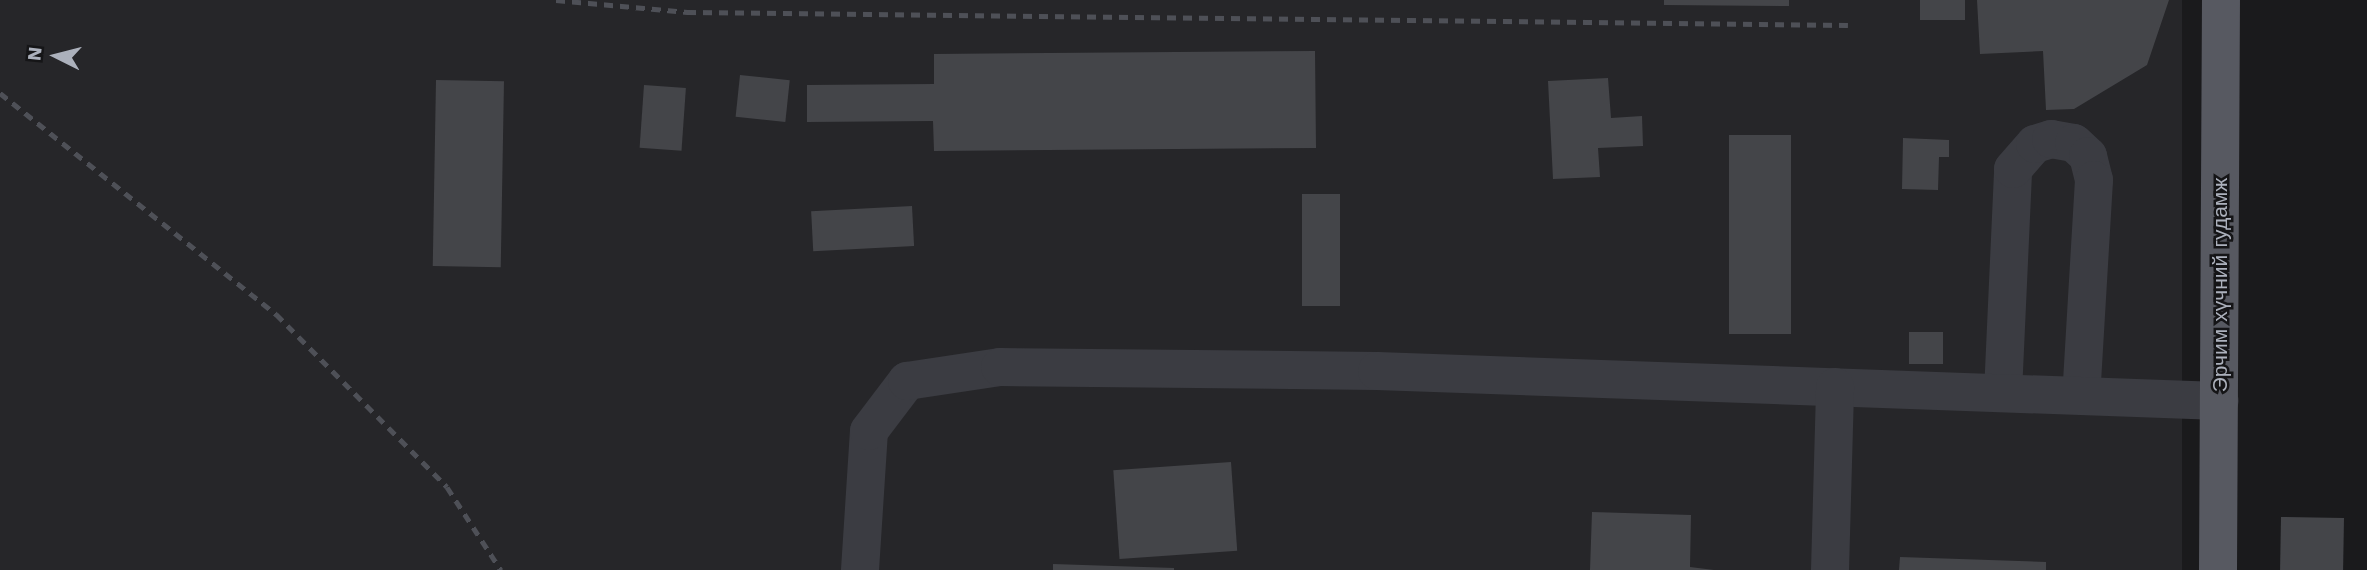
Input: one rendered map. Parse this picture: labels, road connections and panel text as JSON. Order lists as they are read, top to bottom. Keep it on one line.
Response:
{"streets":{"main road":["Эрчим хүчний гудамж"]},"north":"left"}
